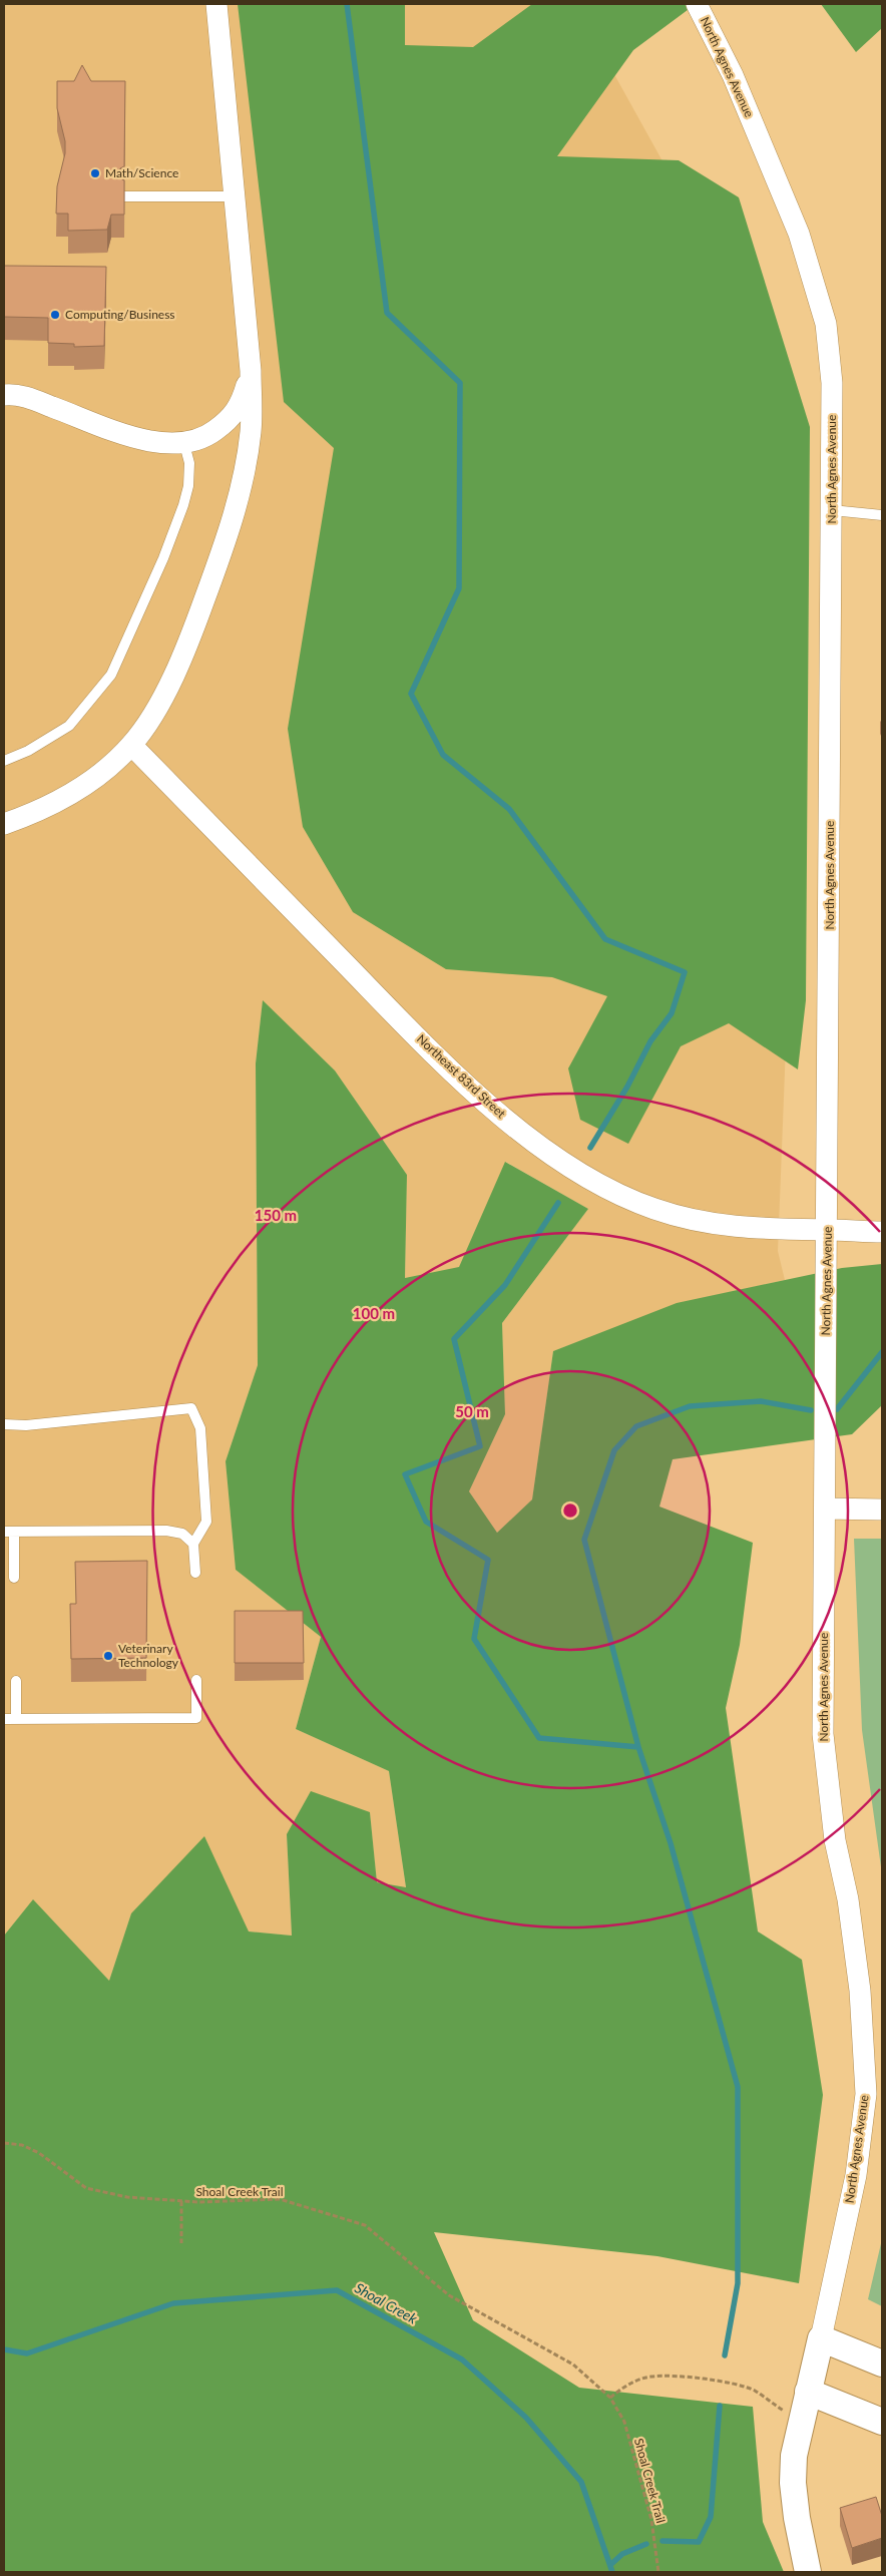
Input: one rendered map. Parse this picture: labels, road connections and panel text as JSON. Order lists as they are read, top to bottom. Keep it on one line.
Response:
{"streets":{"street":["North Agnes Avenue","Northeast 83rd Street"],"path":["Shoal Creek Trail"]},"crossings":[["North Agnes Avenue","Northeast 83rd Street"]],"water":["Shoal Creek"],"places":["Math/Science","Computing/Business","Veterinary Technology"],"rings":["150 m","100 m","50 m"]}
